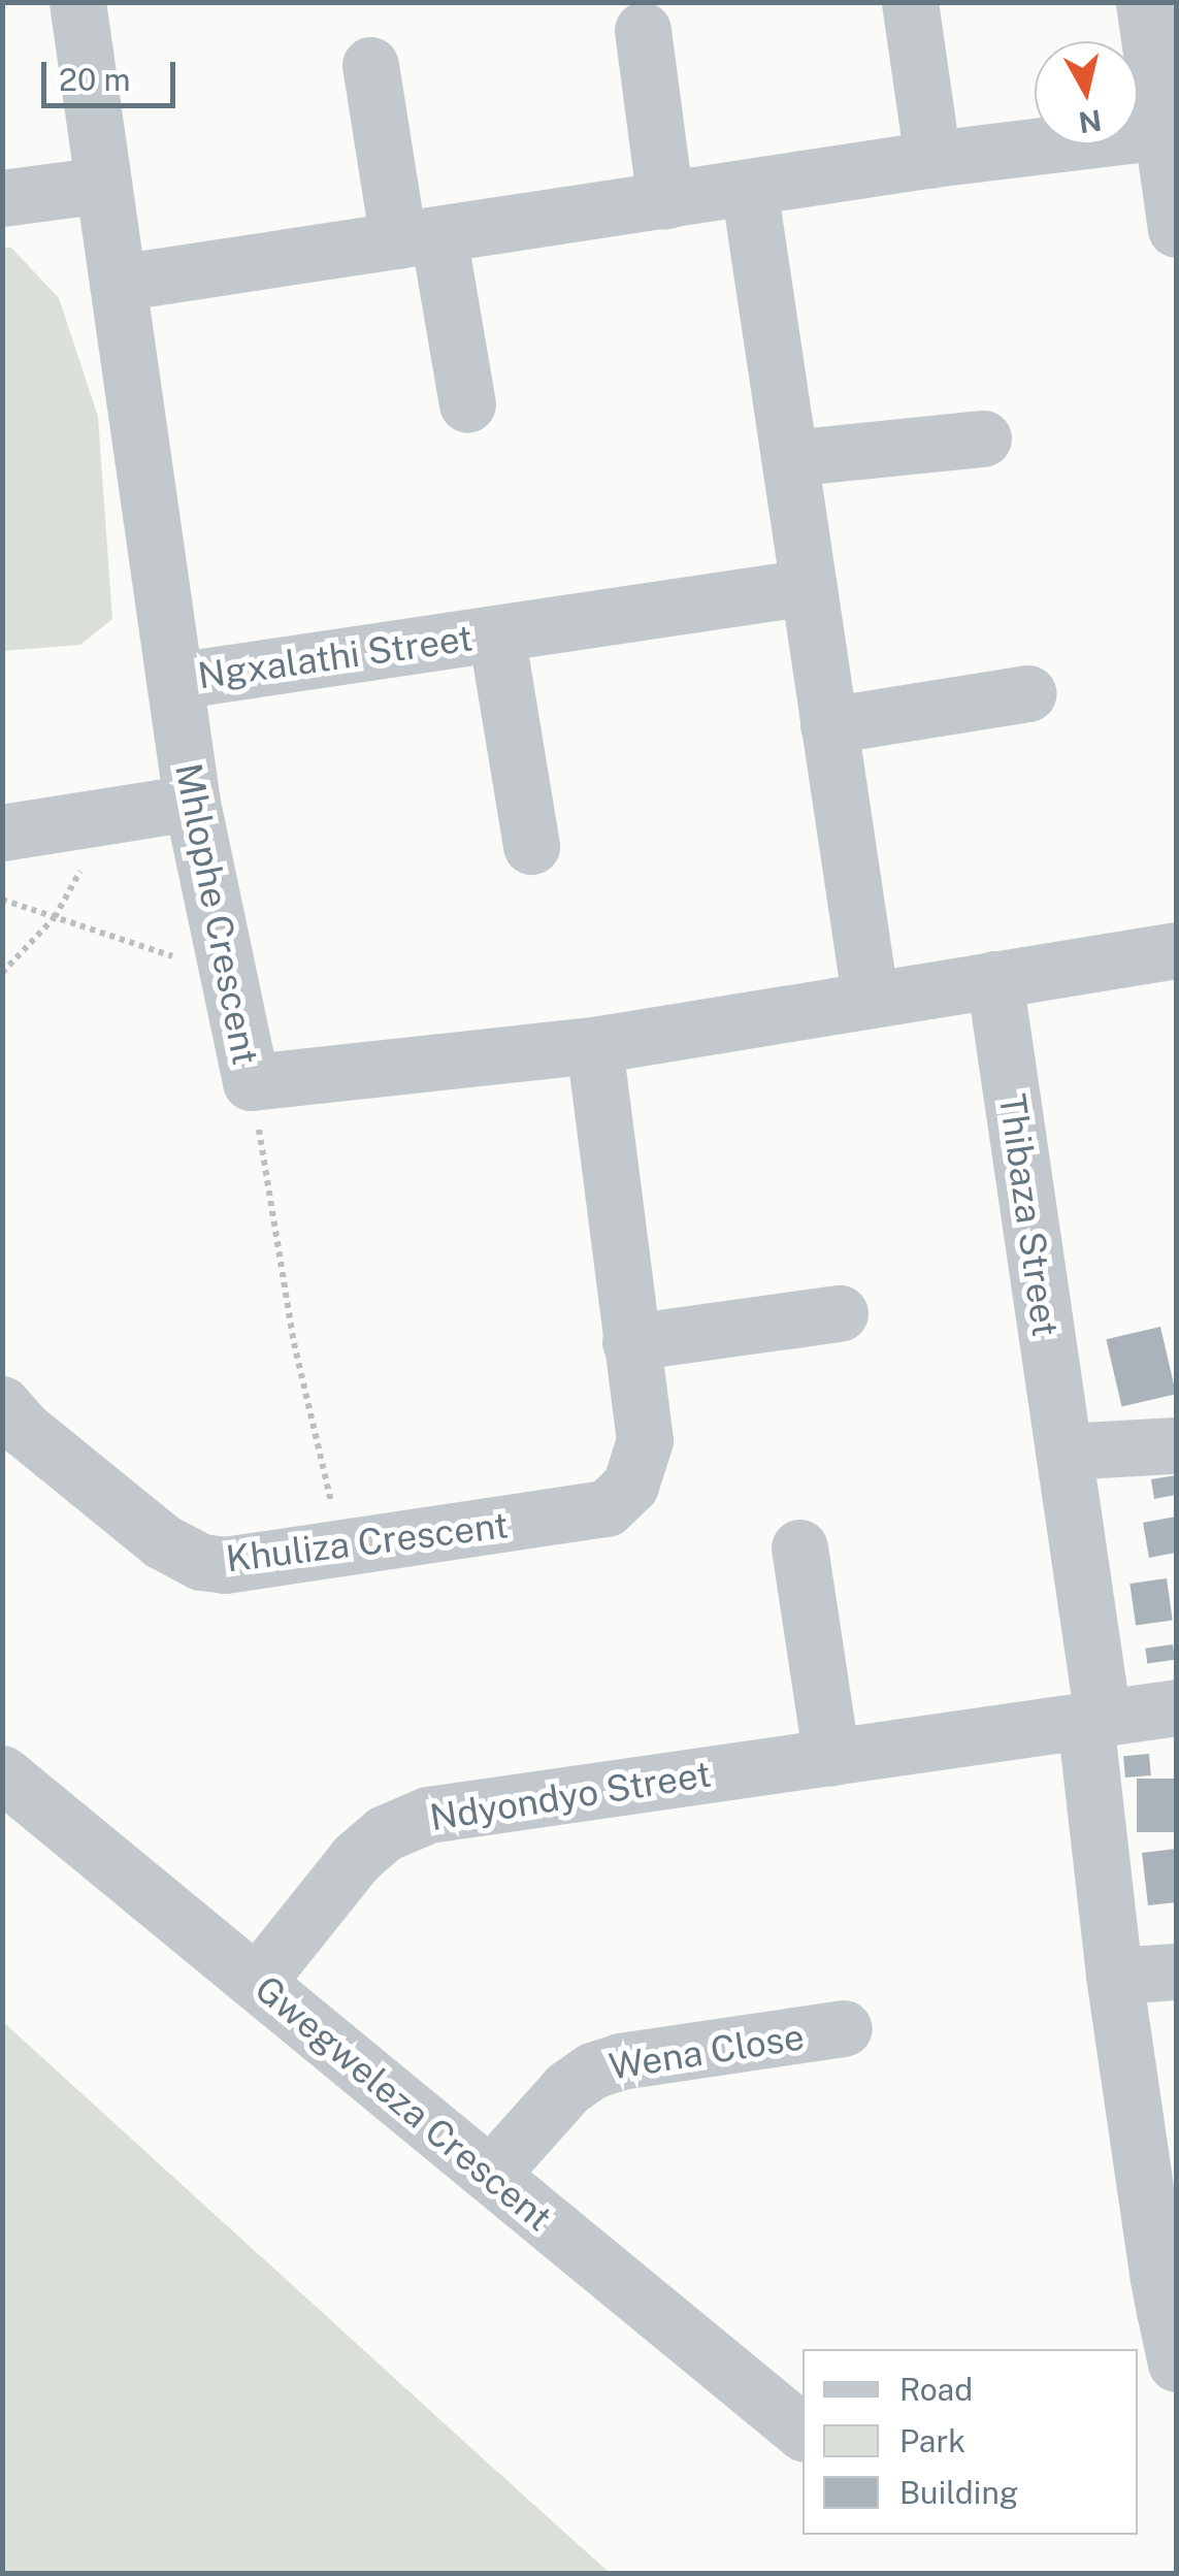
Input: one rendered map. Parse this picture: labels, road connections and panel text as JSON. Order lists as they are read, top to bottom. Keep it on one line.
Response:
{"streets":{"street":["Ngxalathi Street","Mhlophe Crescent","Thibaza Street","Khuliza Crescent","Ndyondyo Street","Wena Close","Gwegweleza Crescent"]},"crossings":[["Ngxalathi Street","Mhlophe Crescent"],["Mhlophe Crescent","Thibaza Street"],["Mhlophe Crescent","Khuliza Crescent"],["Thibaza Street","Ndyondyo Street"],["Ndyondyo Street","Gwegweleza Crescent"],["Wena Close","Gwegweleza Crescent"]],"legend":["Road","Park","Building"],"scale_bar":"20 m","north":"bottom"}
